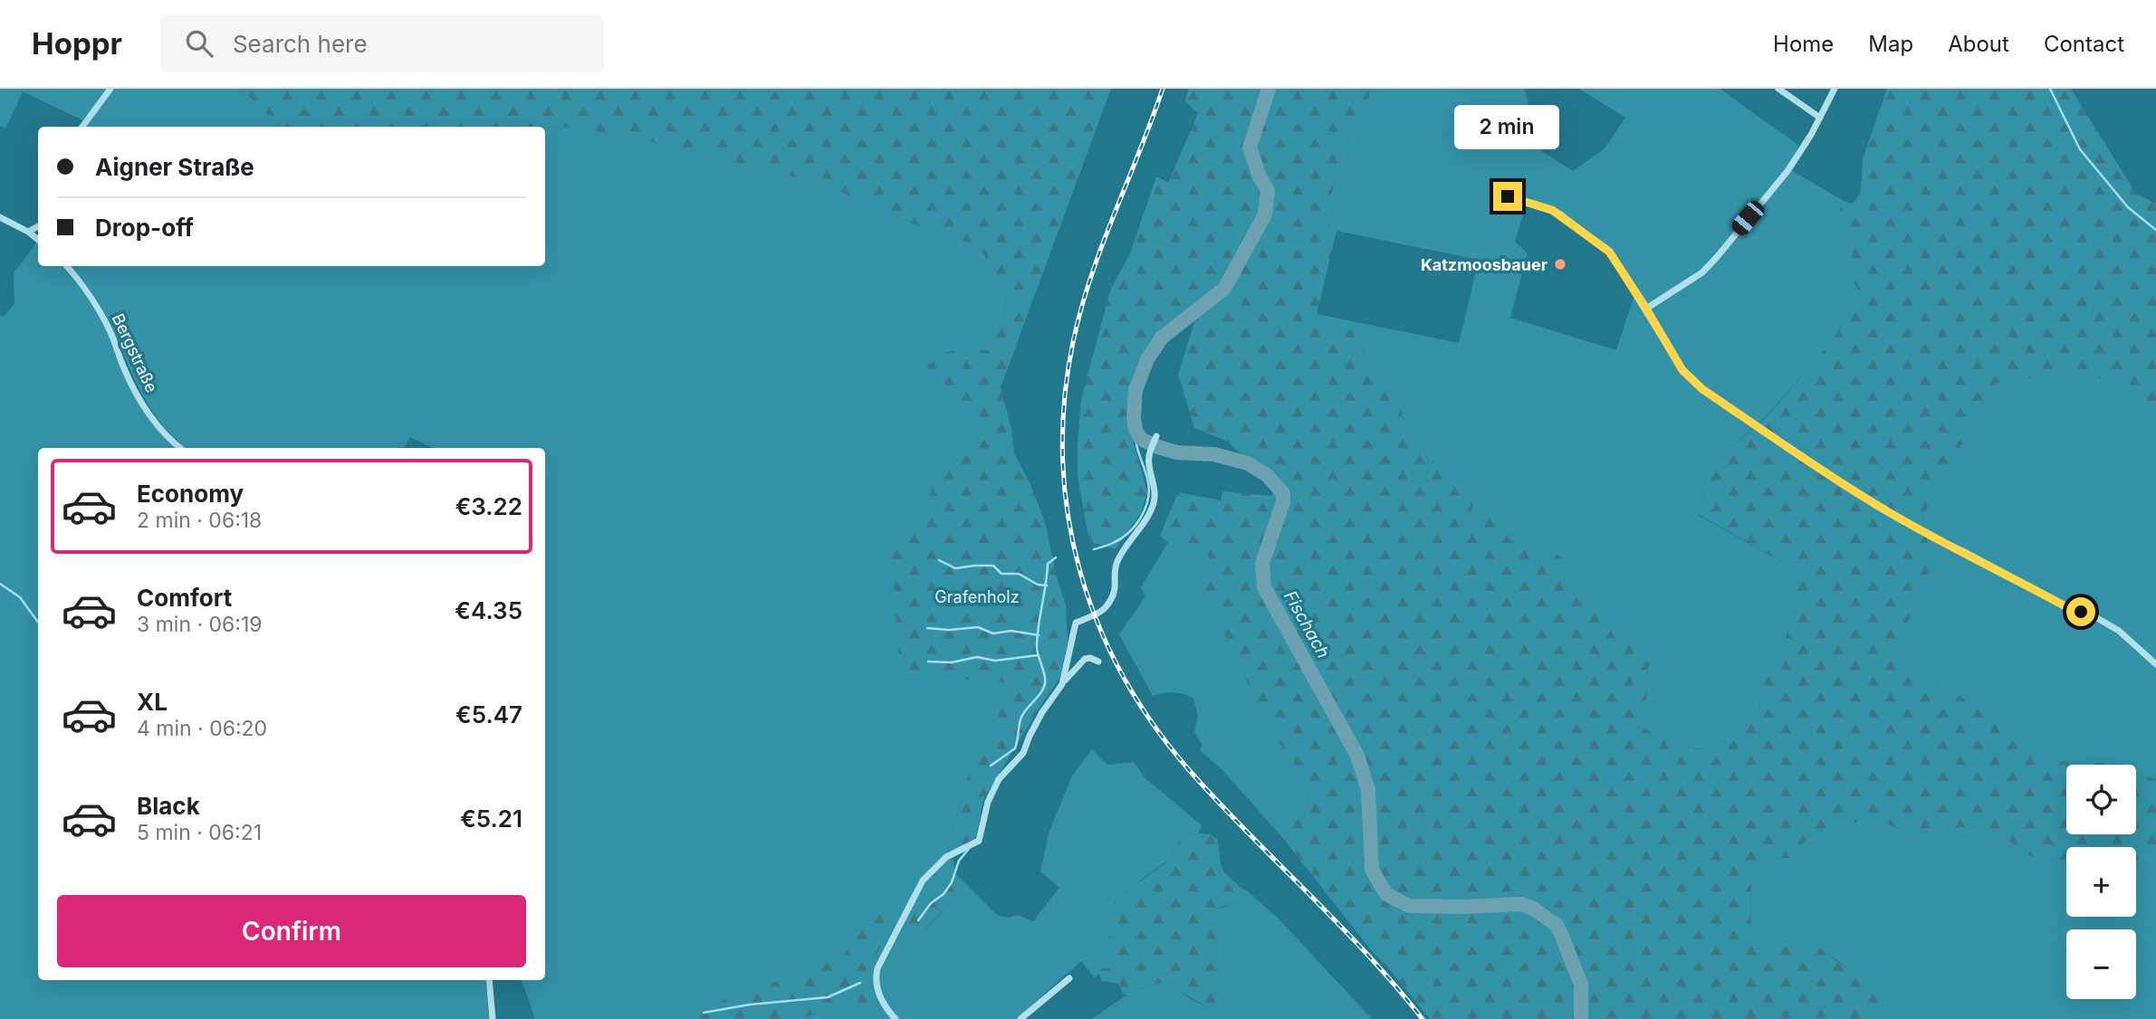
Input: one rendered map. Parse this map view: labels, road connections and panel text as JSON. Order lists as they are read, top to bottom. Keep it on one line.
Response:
{"streets":{"street":["Bergstraße"]},"water":["Fischach"],"parks":["Grafenholz"],"places":["Katzmoosbauer"],"page":{"header":"Hoppr","search":"Search here","nav":["Home","Map","About","Contact"],"bubble":"2 min","banner":["Aigner Straße","Drop-off"],"list":[{"name":"Economy","note":"2 min · 06:18","value":"€3.22"},{"name":"Comfort","note":"3 min · 06:19","value":"€4.35"},{"name":"XL","note":"4 min · 06:20","value":"€5.47"},{"name":"Black","note":"5 min · 06:21","value":"€5.21"}],"map_buttons":["+","−"],"buttons":"Confirm"}}
